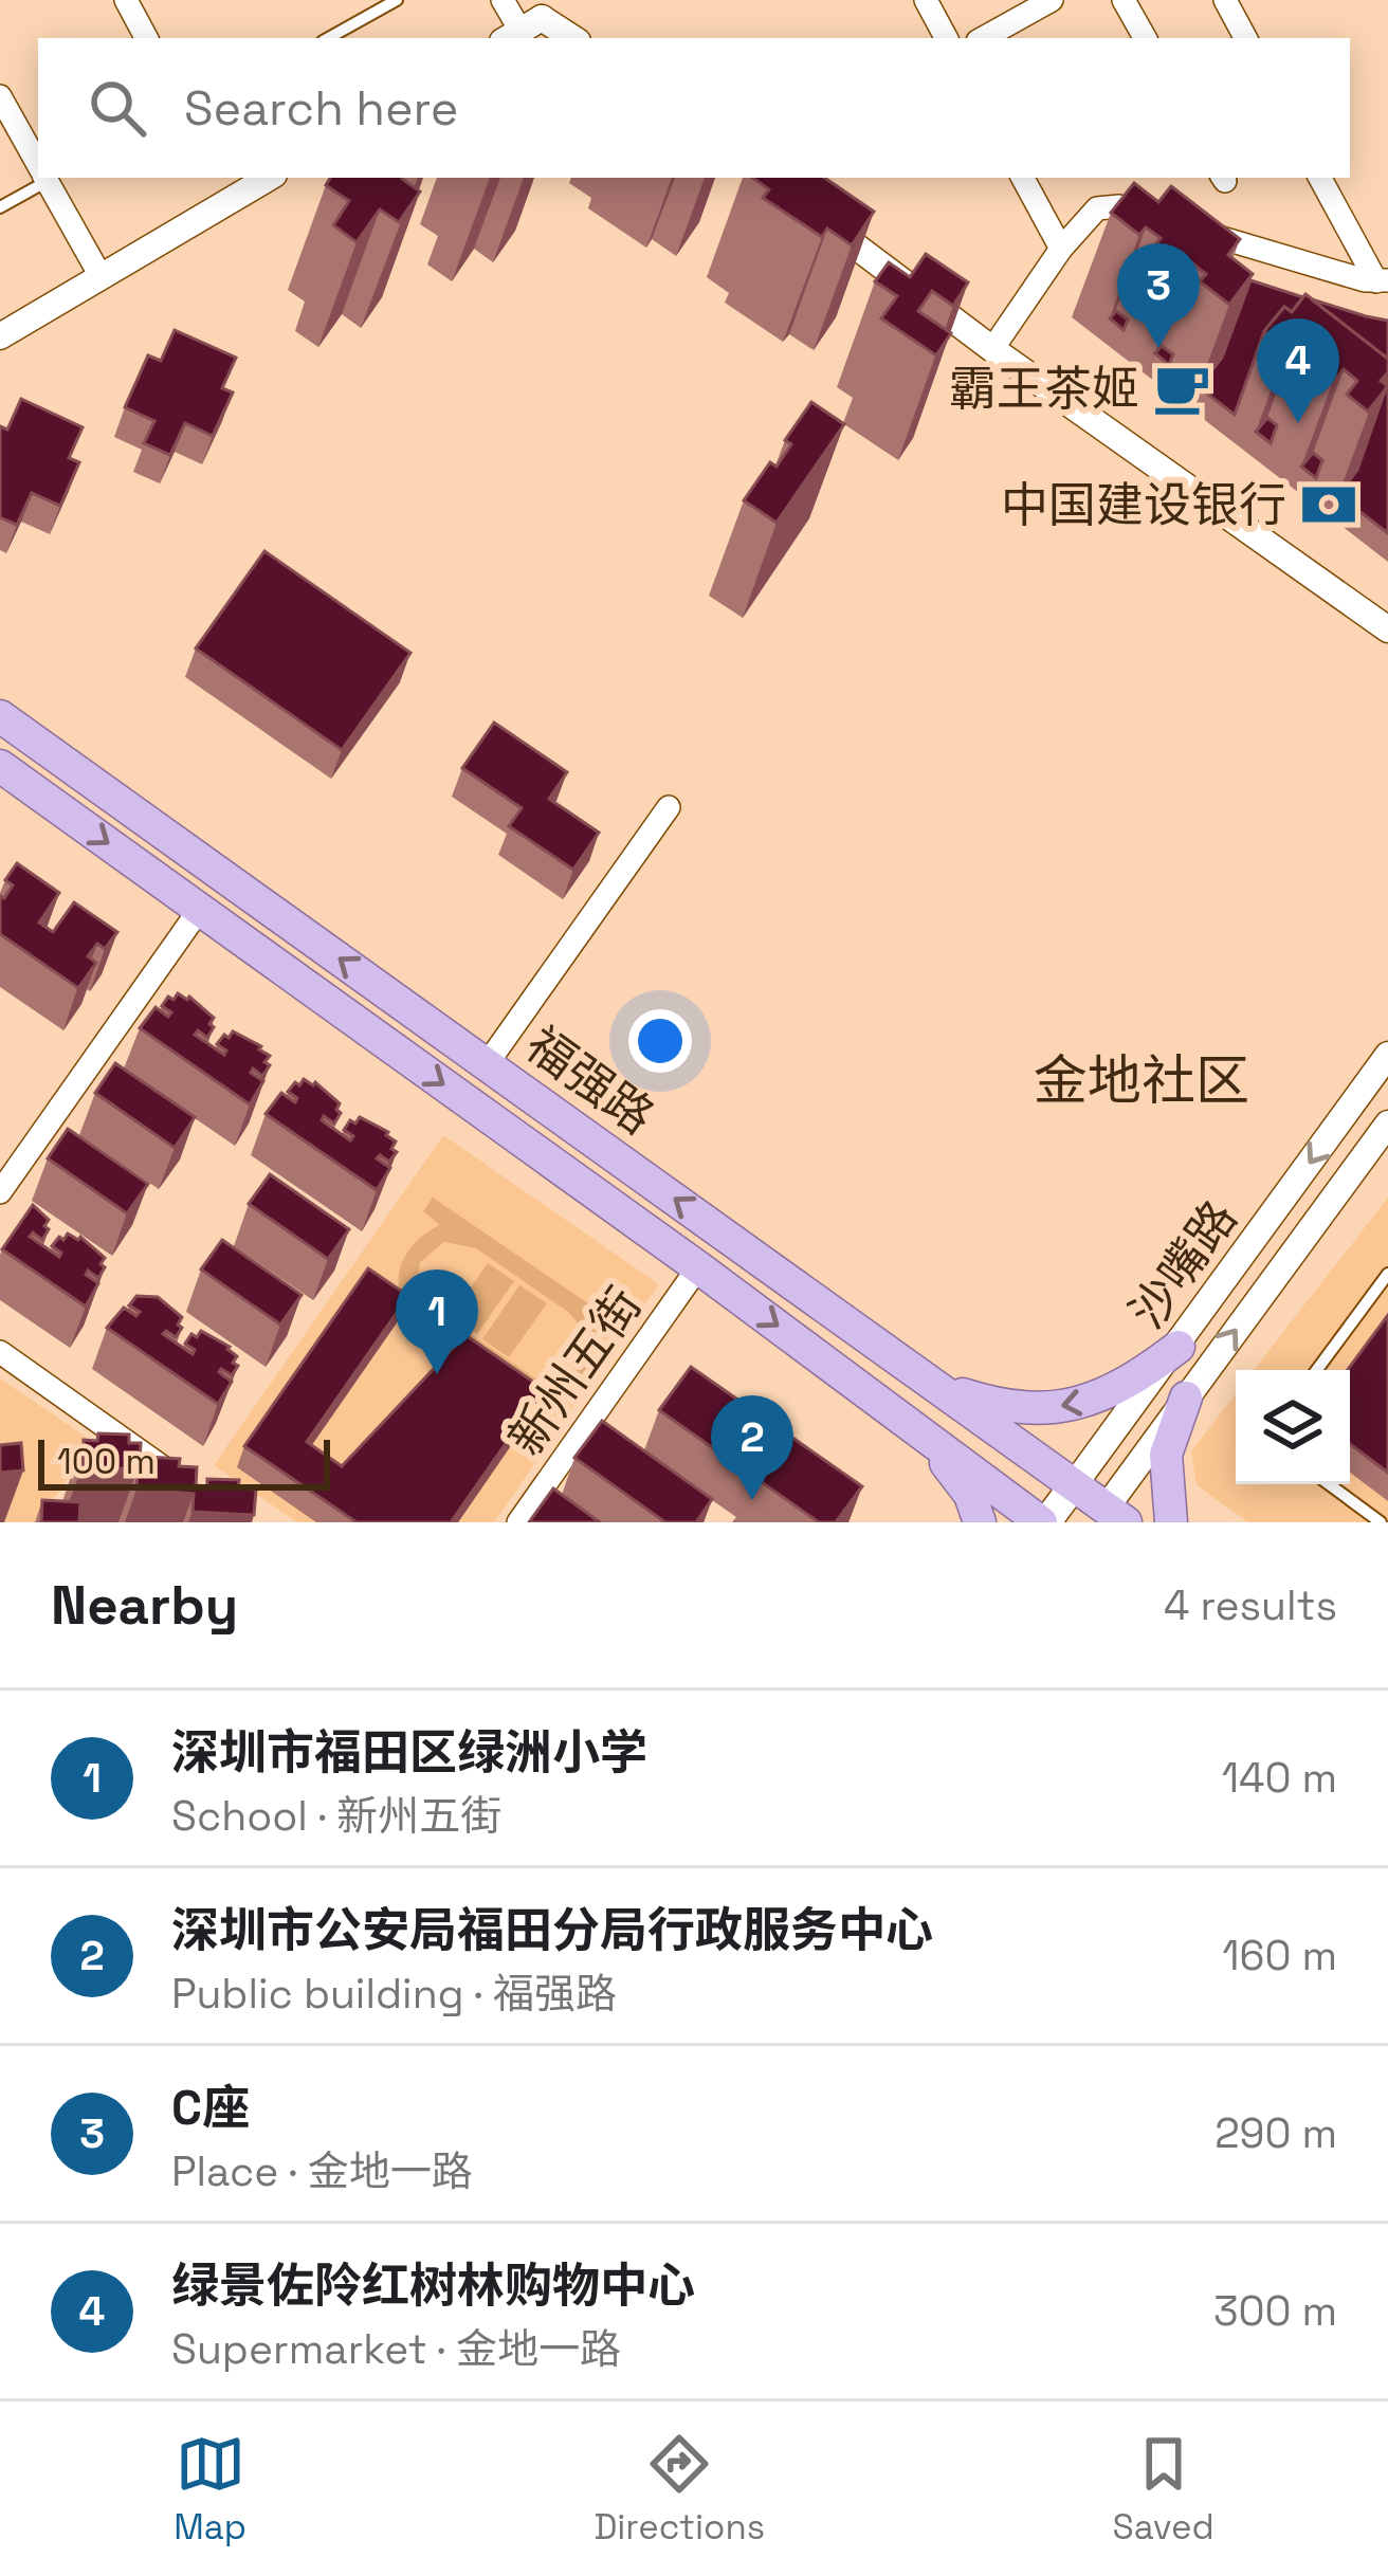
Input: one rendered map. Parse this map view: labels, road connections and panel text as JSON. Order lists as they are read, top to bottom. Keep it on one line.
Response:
{"streets":{"main road":["福强路","沙嘴路"],"street":["新州五街"]},"crossings":[["福强路","沙嘴路"],["福强路","新州五街"]],"districts":["金地社区"],"places":{"cafe":["霸王茶姬"],"bank":["中国建设银行"]},"scale_bar":"100 m","page":{"search":"Search here","pins":["3","4","1","2"],"scale":"100 m","heading":["Nearby","4 results"],"list":[{"mark":"1","name":"深圳市福田区绿洲小学","note":"School · 新州五街","value":"140 m"},{"mark":"2","name":"深圳市公安局福田分局行政服务中心","note":"Public building · 福强路","value":"160 m"},{"mark":"3","name":"C座","note":"Place · 金地一路","value":"290 m"},{"mark":"4","name":"绿景佐阾红树林购物中心","note":"Supermarket · 金地一路","value":"300 m"}],"nav":["Map","Directions","Saved"]}}
